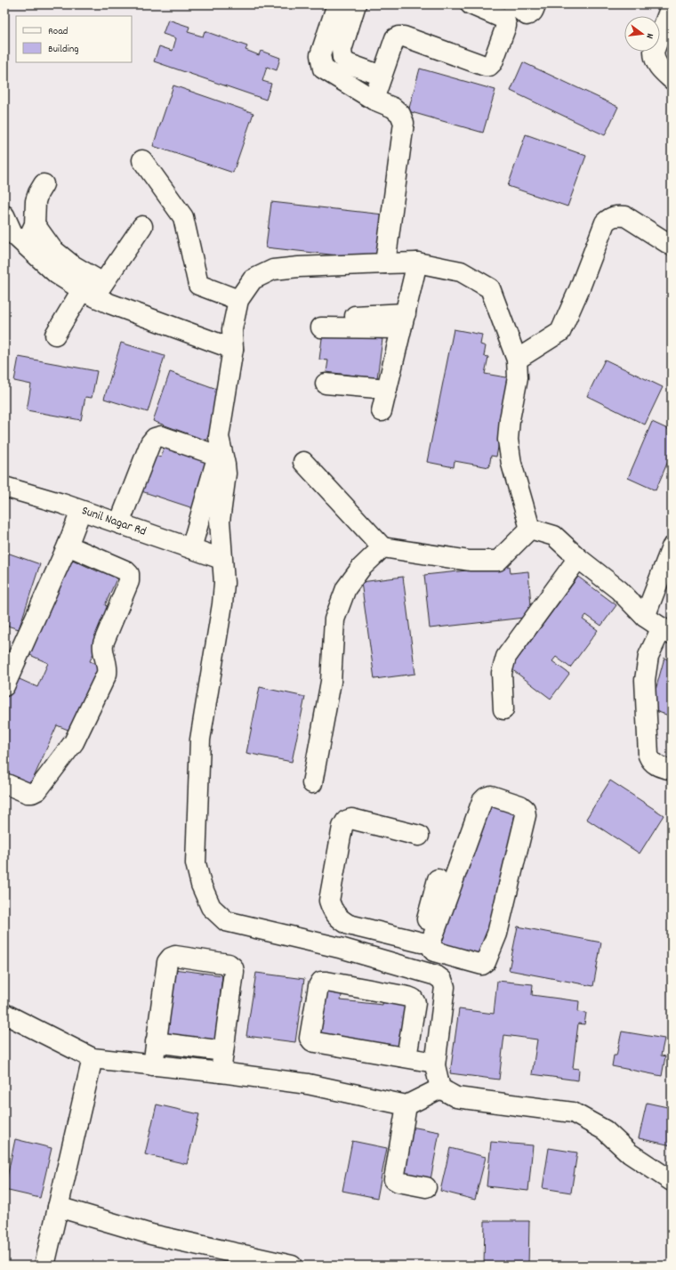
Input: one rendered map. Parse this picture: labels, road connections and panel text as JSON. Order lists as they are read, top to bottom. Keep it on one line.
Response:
{"streets":{"street":["Sunil Nagar Rd"]},"legend":["Road","Building"],"north":"right"}
